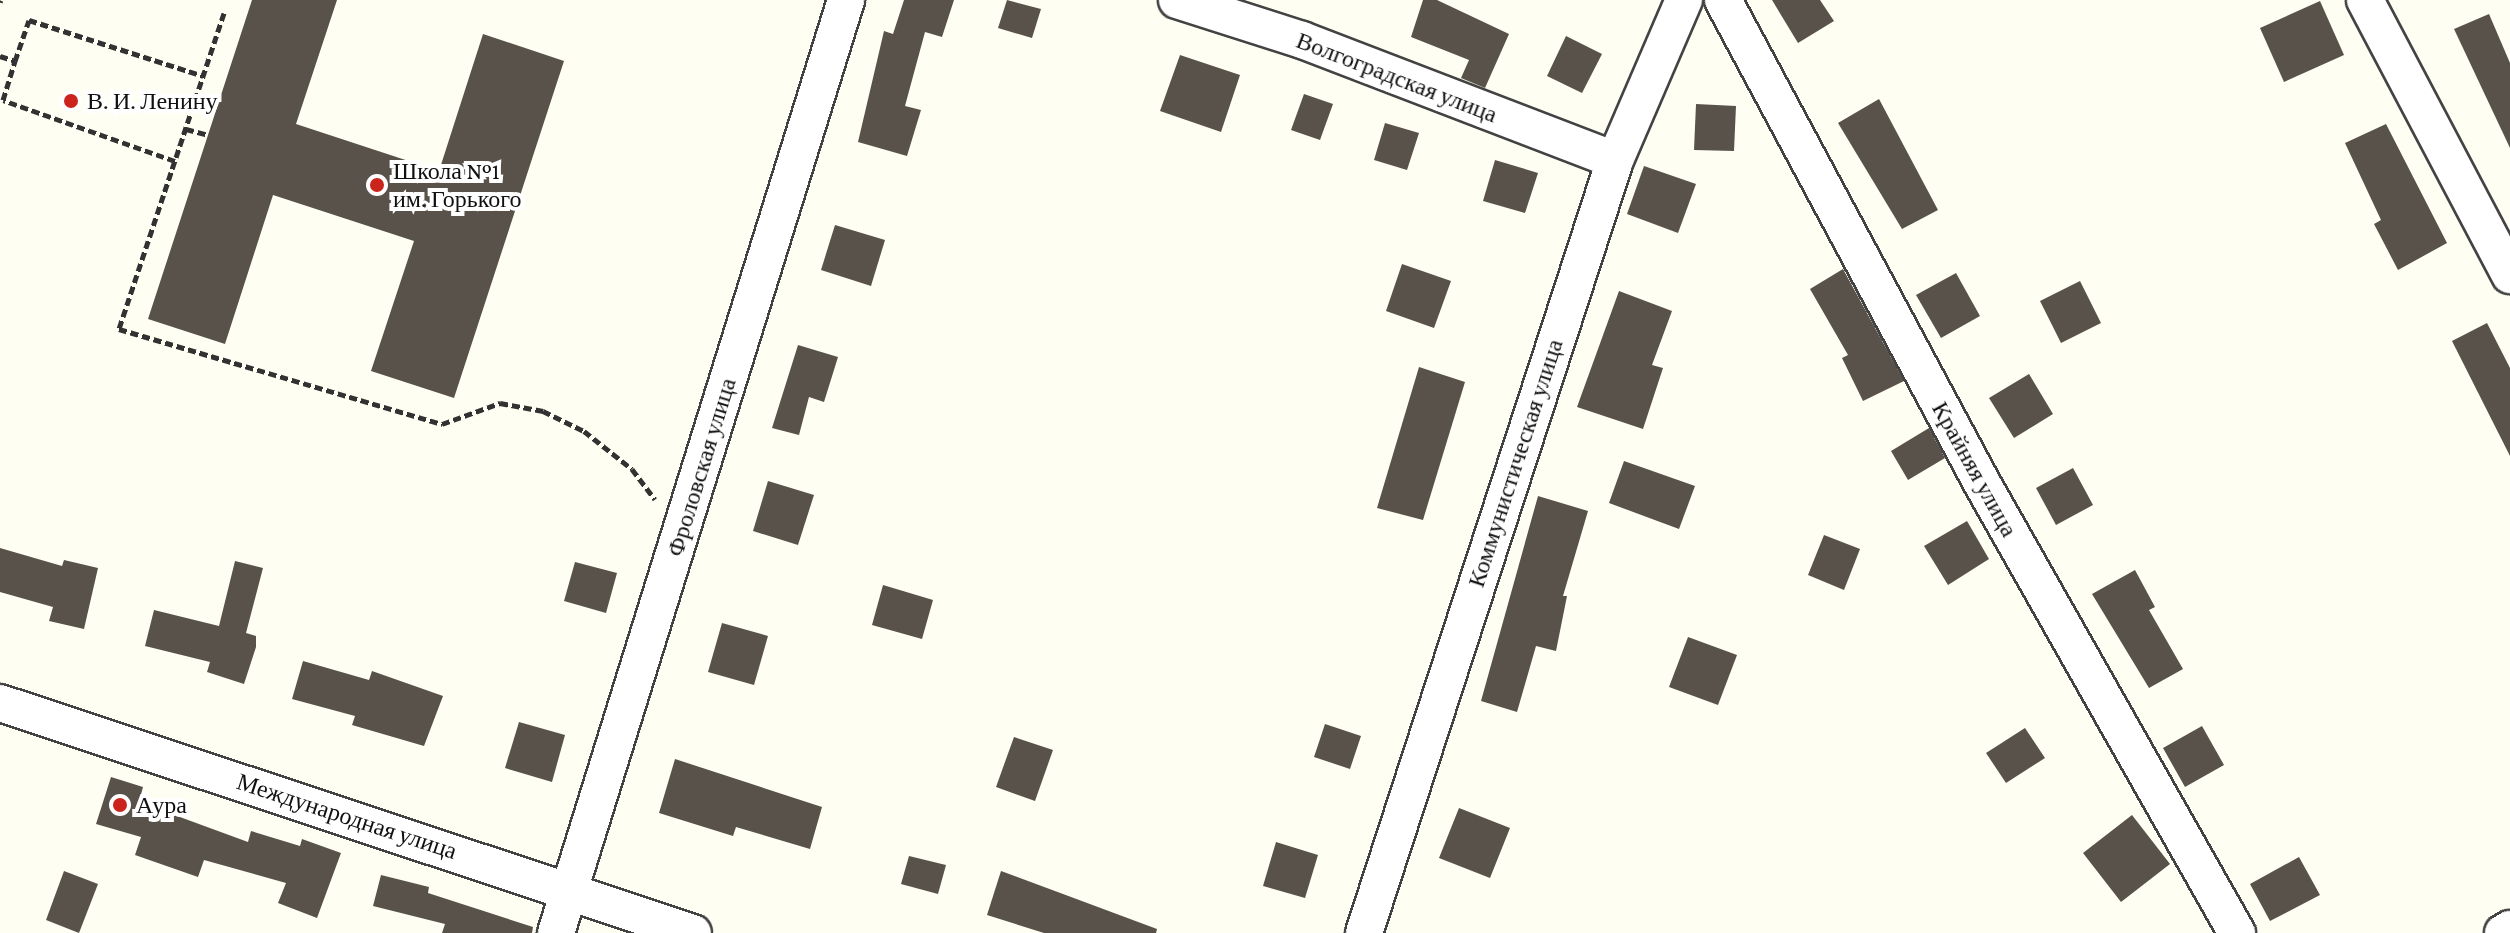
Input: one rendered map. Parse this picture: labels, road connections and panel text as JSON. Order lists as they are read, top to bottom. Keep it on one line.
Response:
{"streets":{"street":["Волгоградская улица","Коммунистическая улица","Фроловская улица","Крайняя улица","Международная улица"]},"crossings":[["Волгоградская улица","Коммунистическая улица"],["Фроловская улица","Международная улица"]],"places":["В. И. Ленину","Школа №1 им. Горького","Аура"]}
